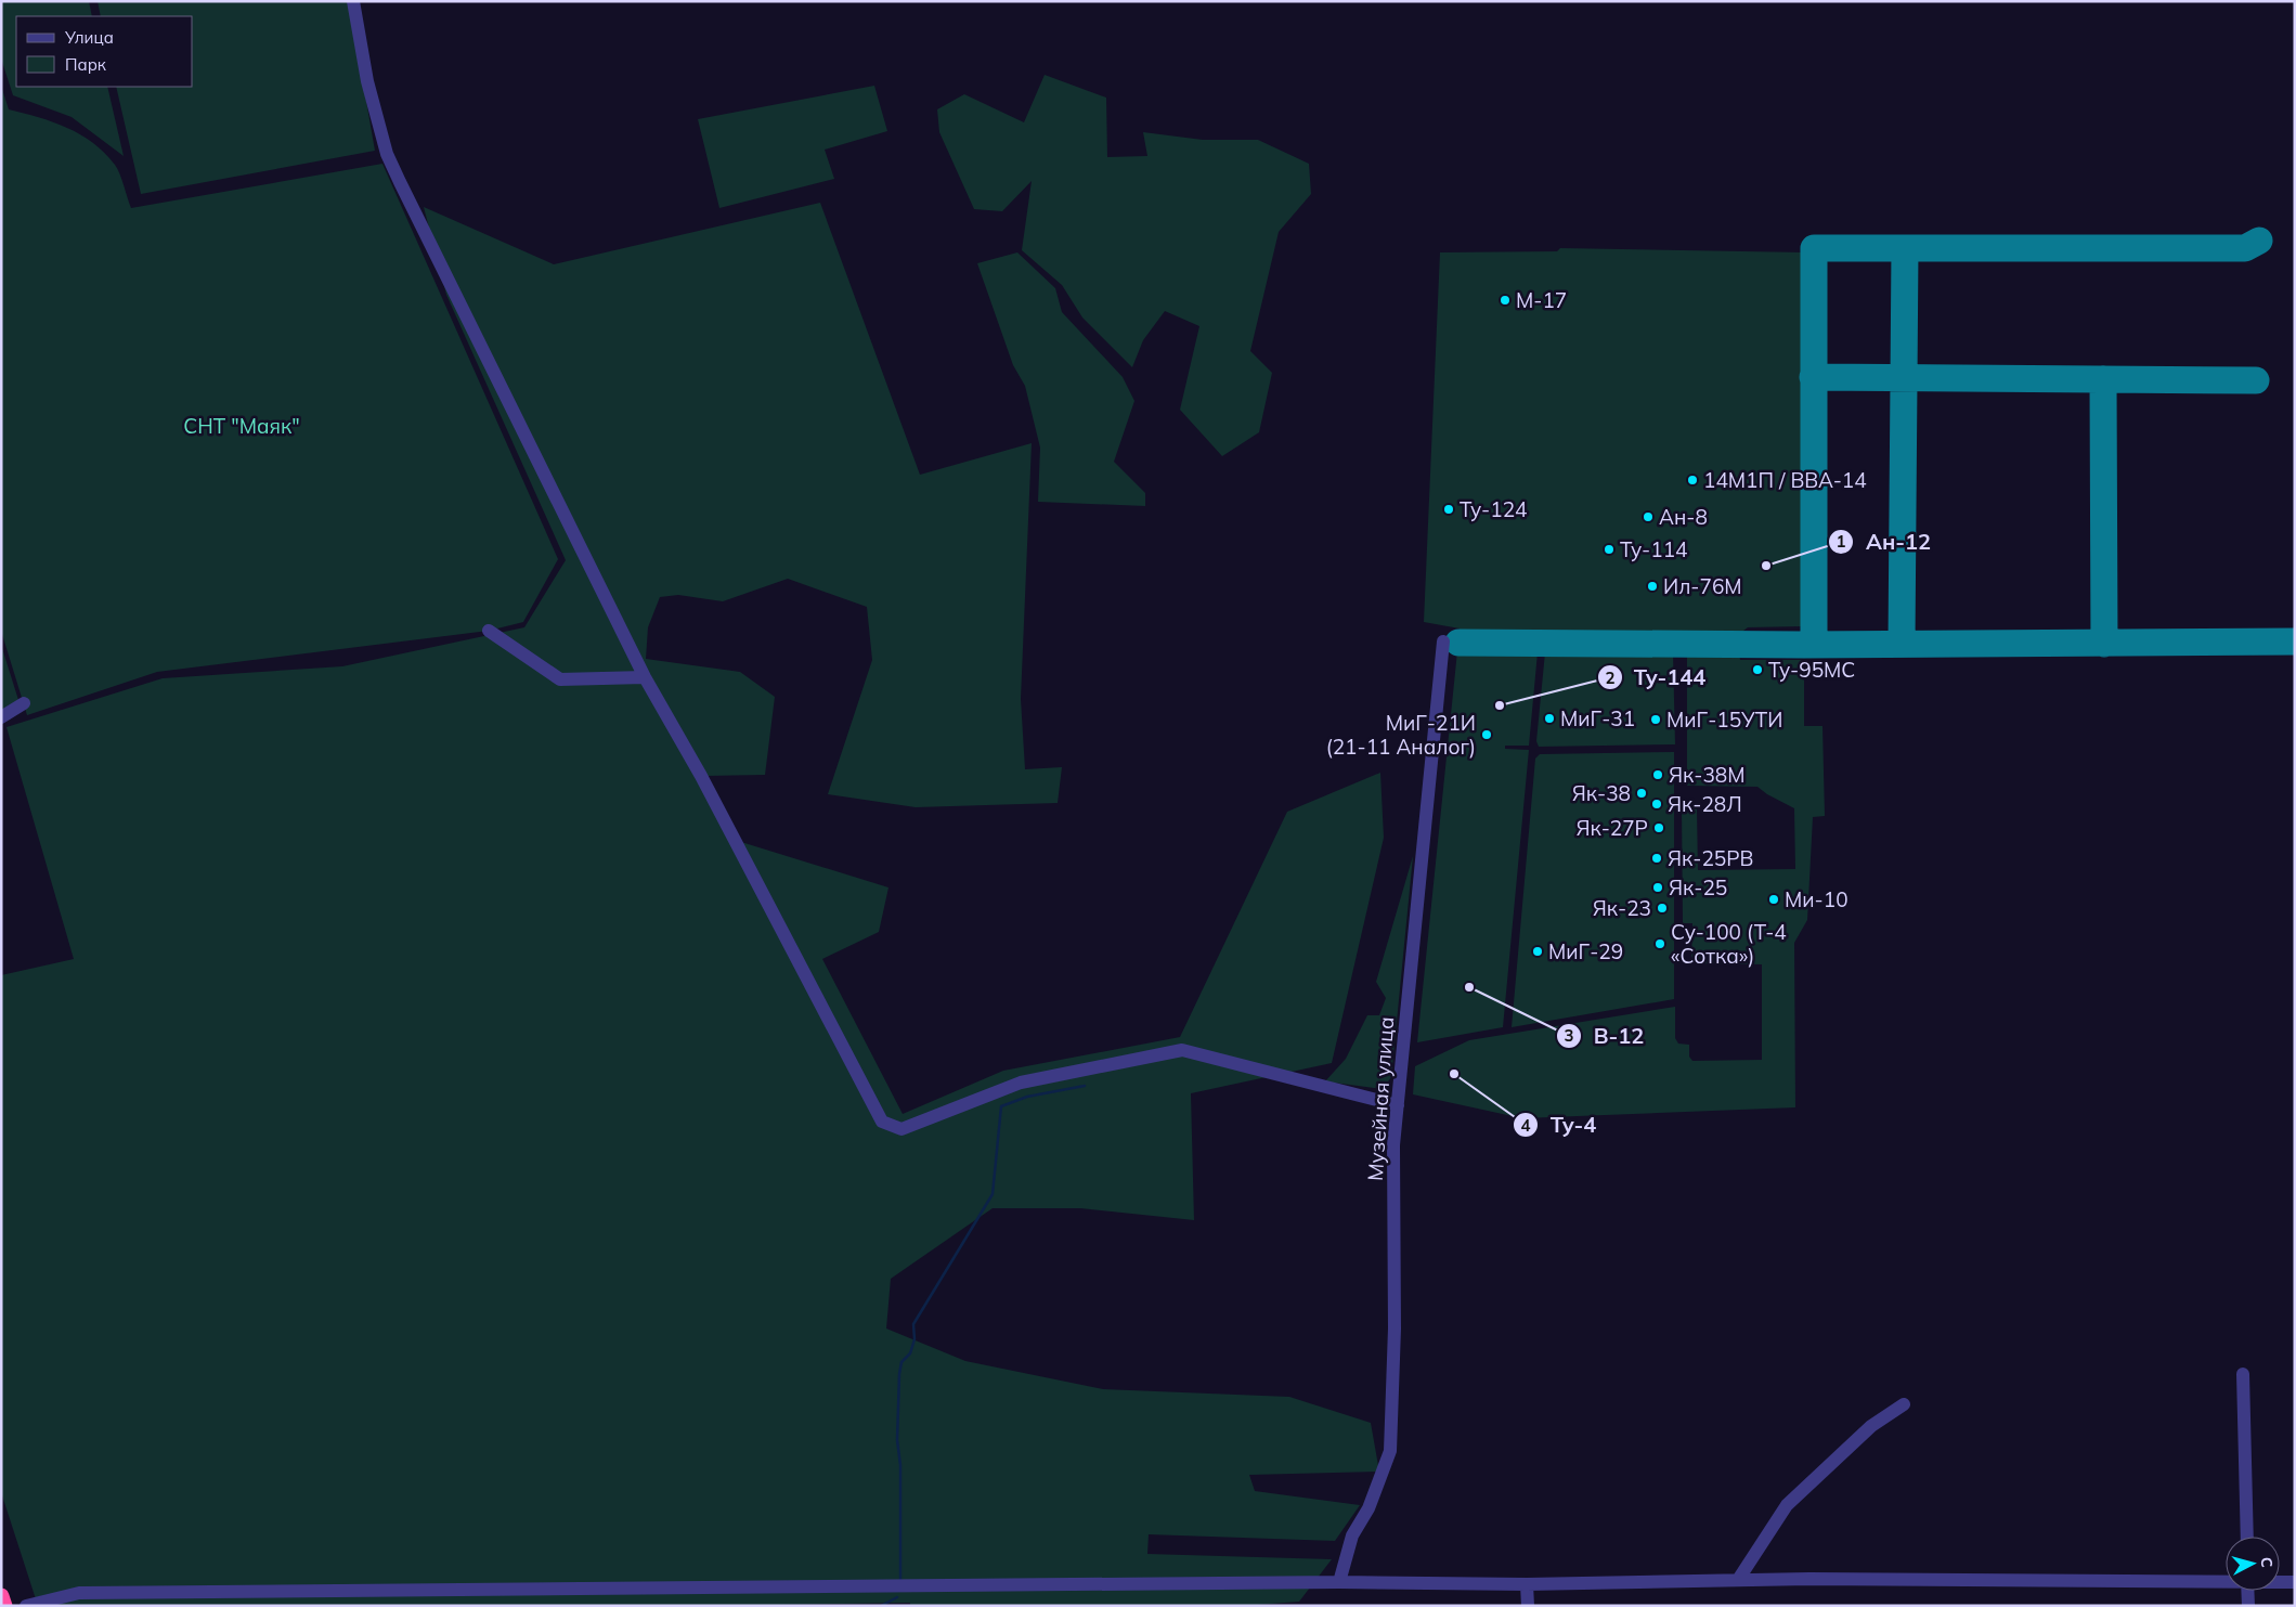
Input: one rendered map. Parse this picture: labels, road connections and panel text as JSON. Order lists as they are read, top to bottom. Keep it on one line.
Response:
{"streets":{"street":["Музейная улица"]},"parks":["СНТ \"Маяк\""],"places":["М-17","14М1П / ВВА-14","Ту-124","Ан-8","Ту-114","Ан-12","Ил-76М","Ту-95МС","Ту-144","МиГ-31","МиГ-15УТИ","МиГ-21И (21-11 Аналог)","Як-38М","Як-38","Як-28Л","Як-27Р","Як-25РВ","Як-25","Ми-10","Як-23","Су-100 (Т-4 «Сотка»)","МиГ-29","В-12","Ту-4"],"legend":["Улица","Парк"],"north":"right"}
